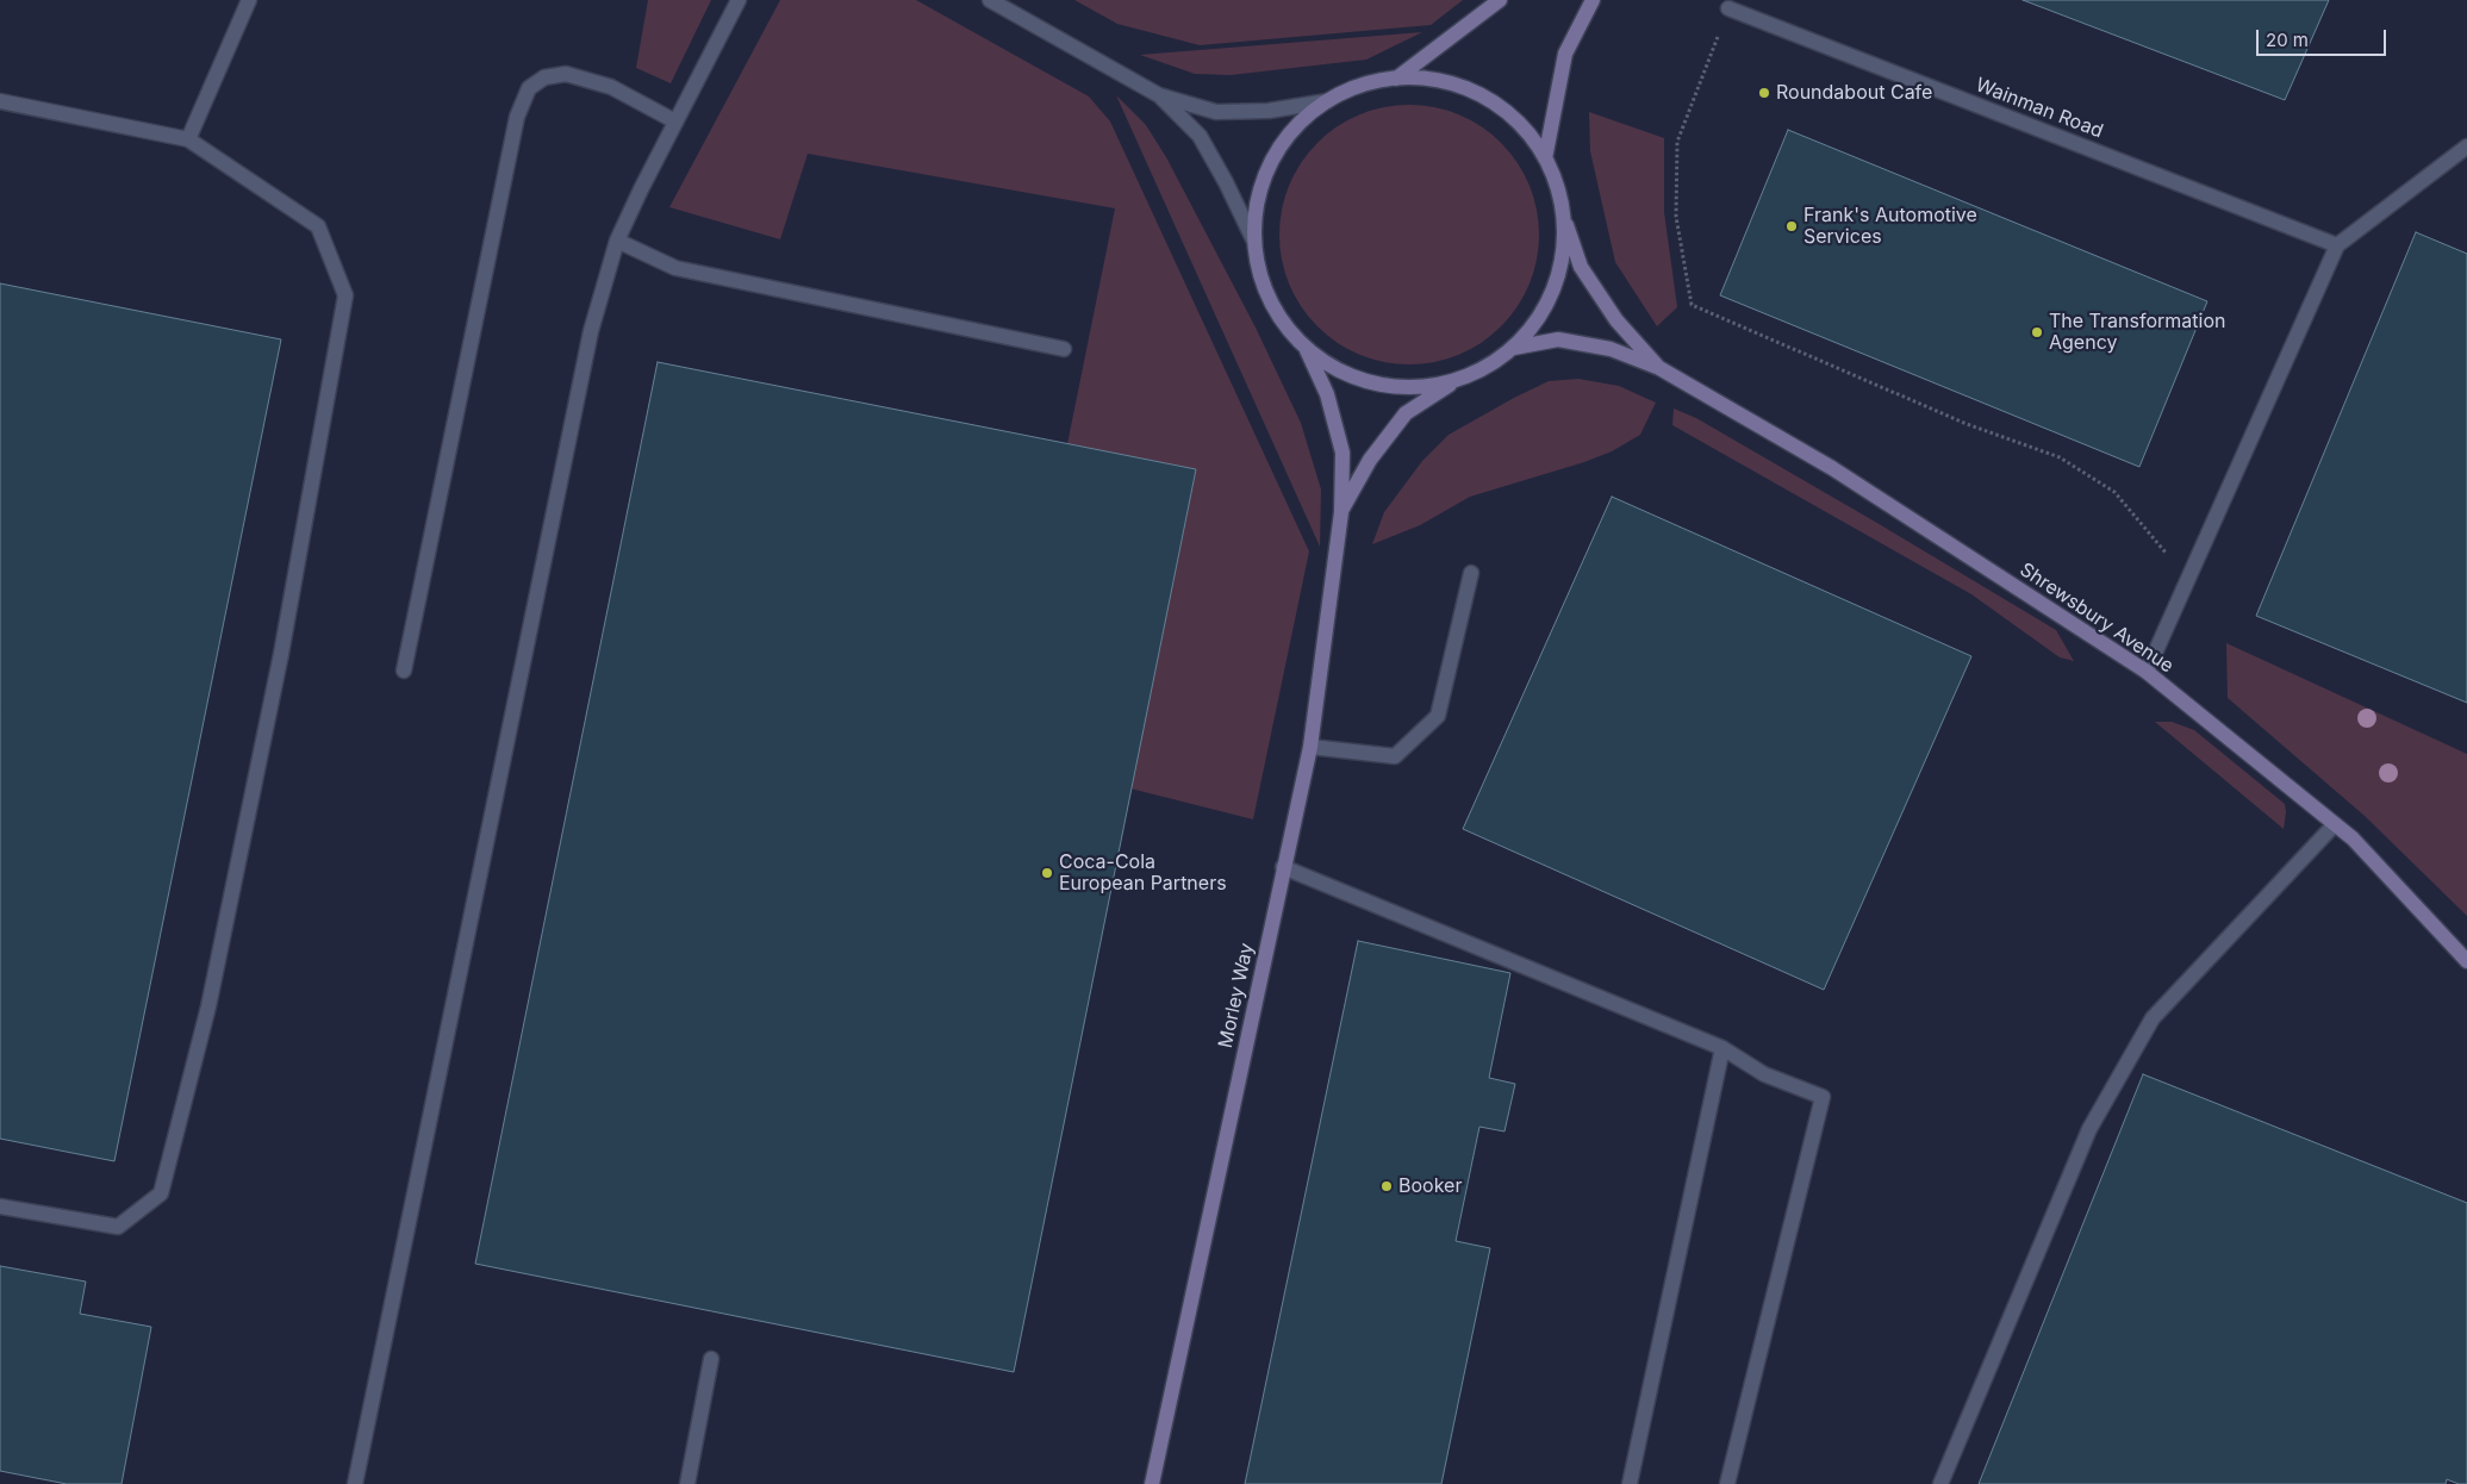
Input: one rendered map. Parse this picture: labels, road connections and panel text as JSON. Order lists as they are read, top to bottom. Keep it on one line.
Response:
{"streets":{"street":["Wainman Road","Shrewsbury Avenue","Morley Way"]},"places":["Roundabout Cafe","Frank's Automotive Services","The Transformation Agency","Coca-Cola European Partners","Booker"],"scale_bar":"20 m"}
